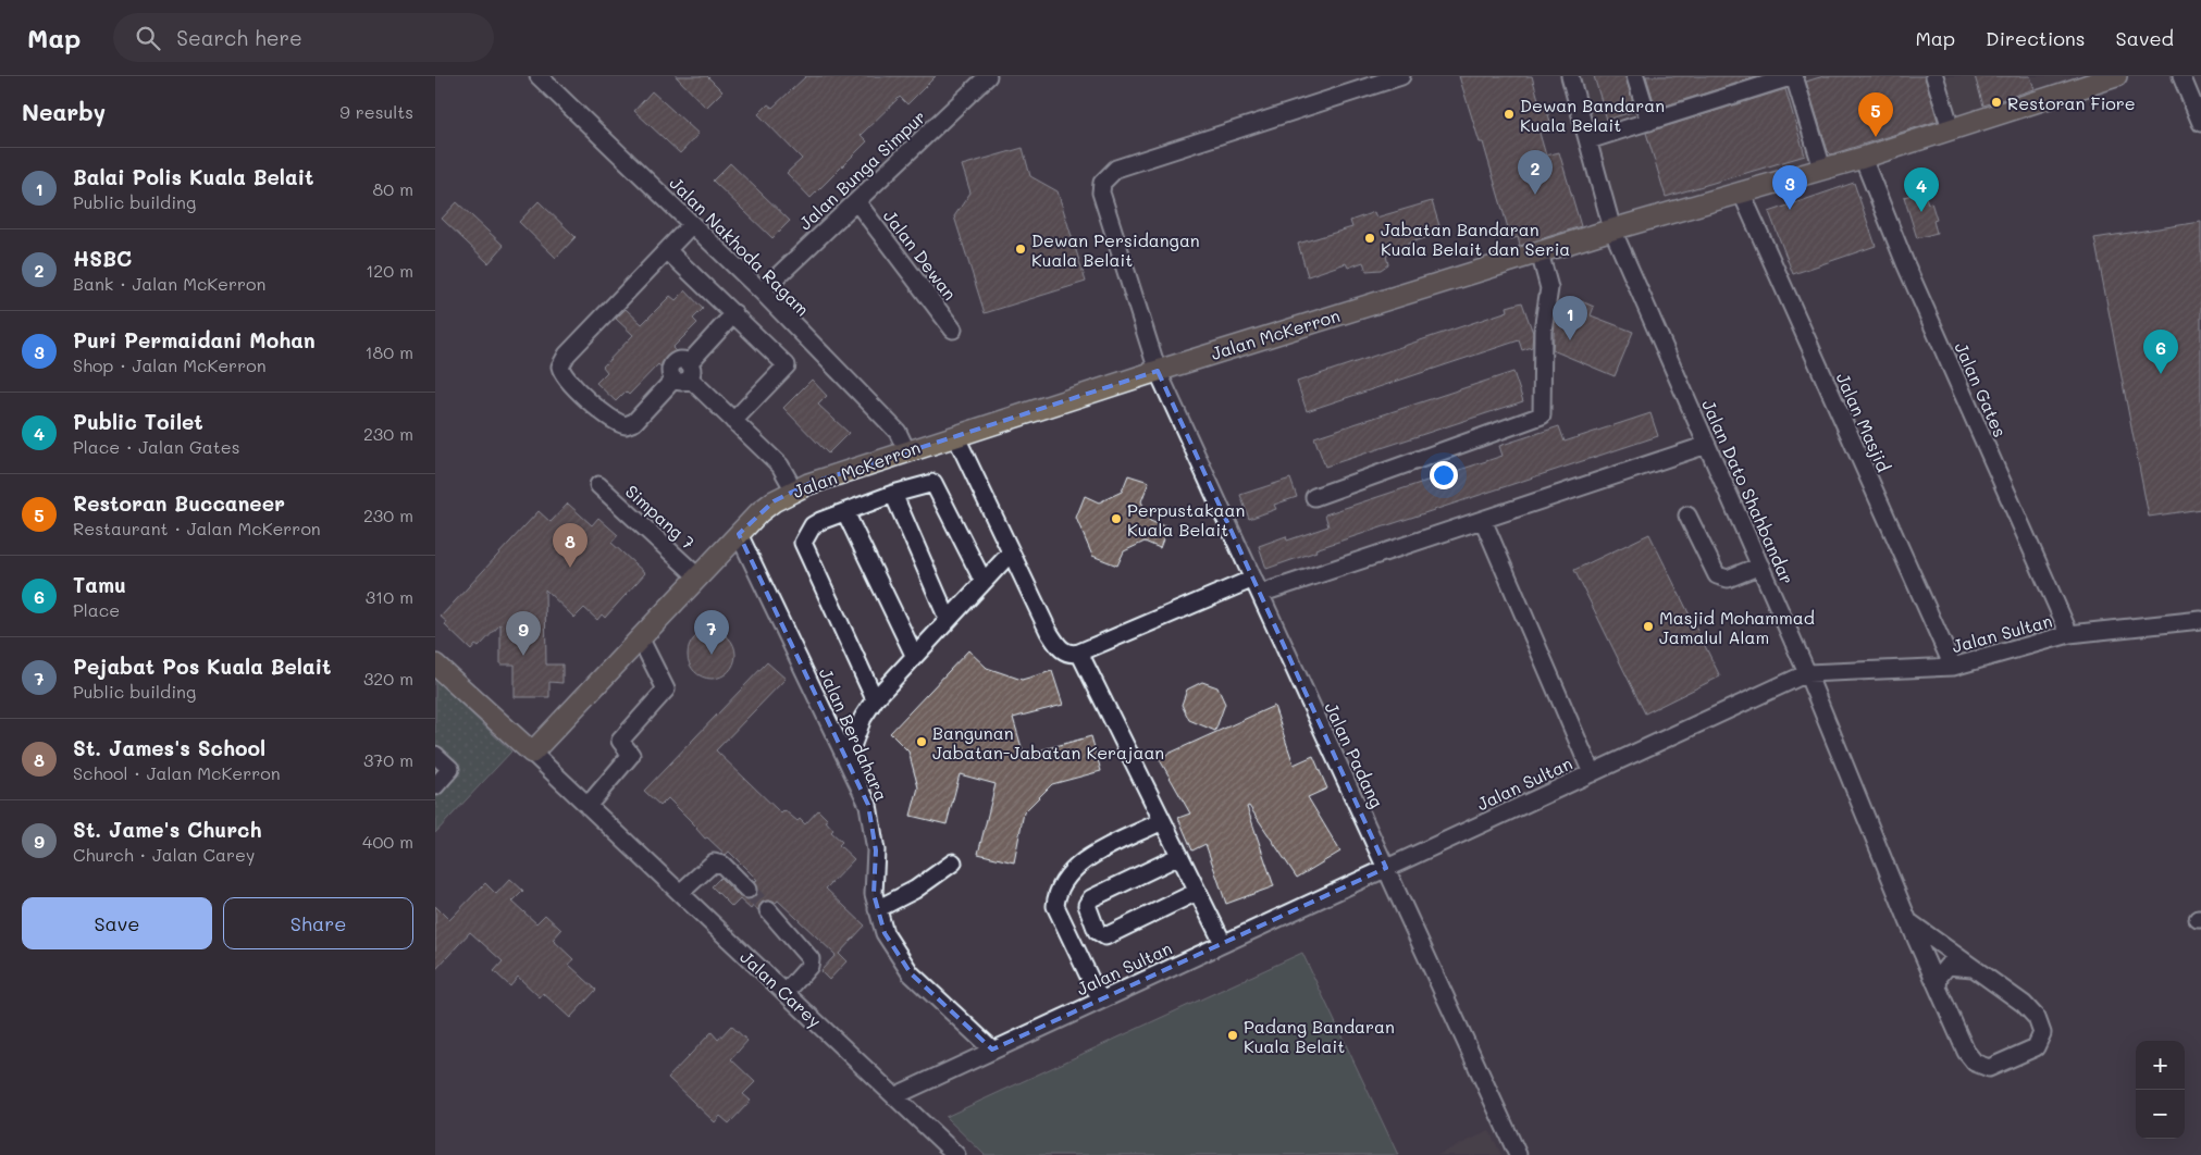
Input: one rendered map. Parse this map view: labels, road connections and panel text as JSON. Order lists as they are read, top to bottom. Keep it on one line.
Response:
{"streets":{"main road":["Jalan McKerron"],"street":["Jalan Bunga Simpur","Jalan Nakhoda Ragam","Jalan Dewan","Jalan Gates","Jalan Masjid","Jalan Dato Shahbandar","Simpang 7","Jalan Sultan","Jalan Berdahara","Jalan Padang","Jalan Carey"]},"crossings":[["Jalan Bunga Simpur","Jalan Nakhoda Ragam"],["Jalan Bunga Simpur","Jalan Dewan"],["Jalan Nakhoda Ragam","Jalan McKerron"],["Jalan McKerron","Jalan Gates"],["Jalan McKerron","Jalan Masjid"],["Jalan McKerron","Jalan Dato Shahbandar"],["Jalan McKerron","Simpang 7"],["Jalan McKerron","Jalan Berdahara"],["Jalan McKerron","Jalan Padang"],["Jalan McKerron","Jalan Carey"],["Jalan Gates","Jalan Sultan"],["Jalan Masjid","Jalan Sultan"],["Jalan Dato Shahbandar","Jalan Sultan"],["Jalan Sultan","Jalan Berdahara"],["Jalan Sultan","Jalan Padang"],["Jalan Sultan","Jalan Carey"]],"places":["Restoran Fiore","Dewan Bandaran Kuala Belait","Jabatan Bandaran Kuala Belait dan Seria","Dewan Persidangan Kuala Belait","Perpustakaan Kuala Belait","Masjid Mohammad Jamalul Alam","Bangunan Jabatan-Jabatan Kerajaan","Padang Bandaran Kuala Belait"],"page":{"header":"Map","search":"Search here","nav":["Map","Directions","Saved"],"heading":["Nearby","9 results"],"pins":["5","2","3","4","1","6","8","7","9"],"list":[{"mark":"1","name":"Balai Polis Kuala Belait","note":"Public building","value":"80 m"},{"mark":"2","name":"HSBC","note":"Bank · Jalan McKerron","value":"120 m"},{"mark":"3","name":"Puri Permaidani Mohan","note":"Shop · Jalan McKerron","value":"180 m"},{"mark":"4","name":"Public Toilet","note":"Place · Jalan Gates","value":"230 m"},{"mark":"5","name":"Restoran Buccaneer","note":"Restaurant · Jalan McKerron","value":"230 m"},{"mark":"6","name":"Tamu","note":"Place","value":"310 m"},{"mark":"7","name":"Pejabat Pos Kuala Belait","note":"Public building","value":"320 m"},{"mark":"8","name":"St. James's School","note":"School · Jalan McKerron","value":"370 m"},{"mark":"9","name":"St. Jame's Church","note":"Church · Jalan Carey","value":"400 m"}],"buttons":["Save","Share"],"map_buttons":["+","−"]}}
